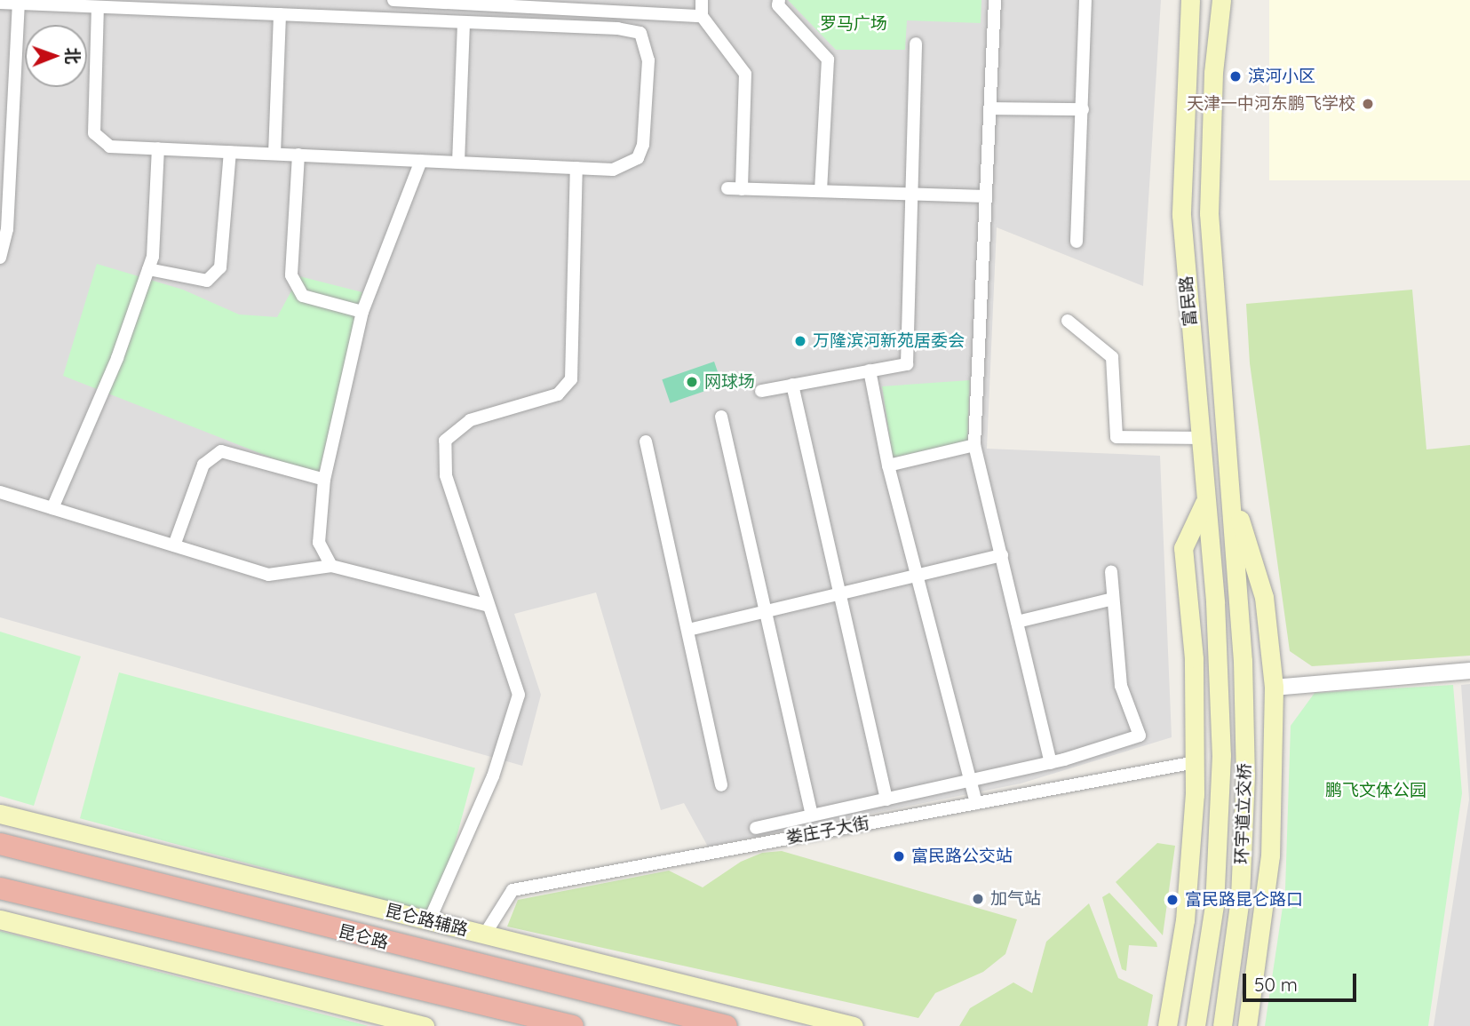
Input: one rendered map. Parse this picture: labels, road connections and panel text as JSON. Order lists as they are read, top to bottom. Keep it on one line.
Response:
{"streets":{"highway":["昆仑路"],"main road":["富民路","环宇道立交桥","昆仑路辅路"],"street":["娄庄子大街"]},"crossings":[["富民路","环宇道立交桥"],["娄庄子大街","昆仑路辅路"]],"parks":["罗马广场","鹏飞文体公园"],"places":["滨河小区","天津一中河东鹏飞学校","万隆滨河新苑居委会","网球场","富民路公交站","加气站","富民路昆仑路口"],"scale_bar":"50 m","north":"right"}
